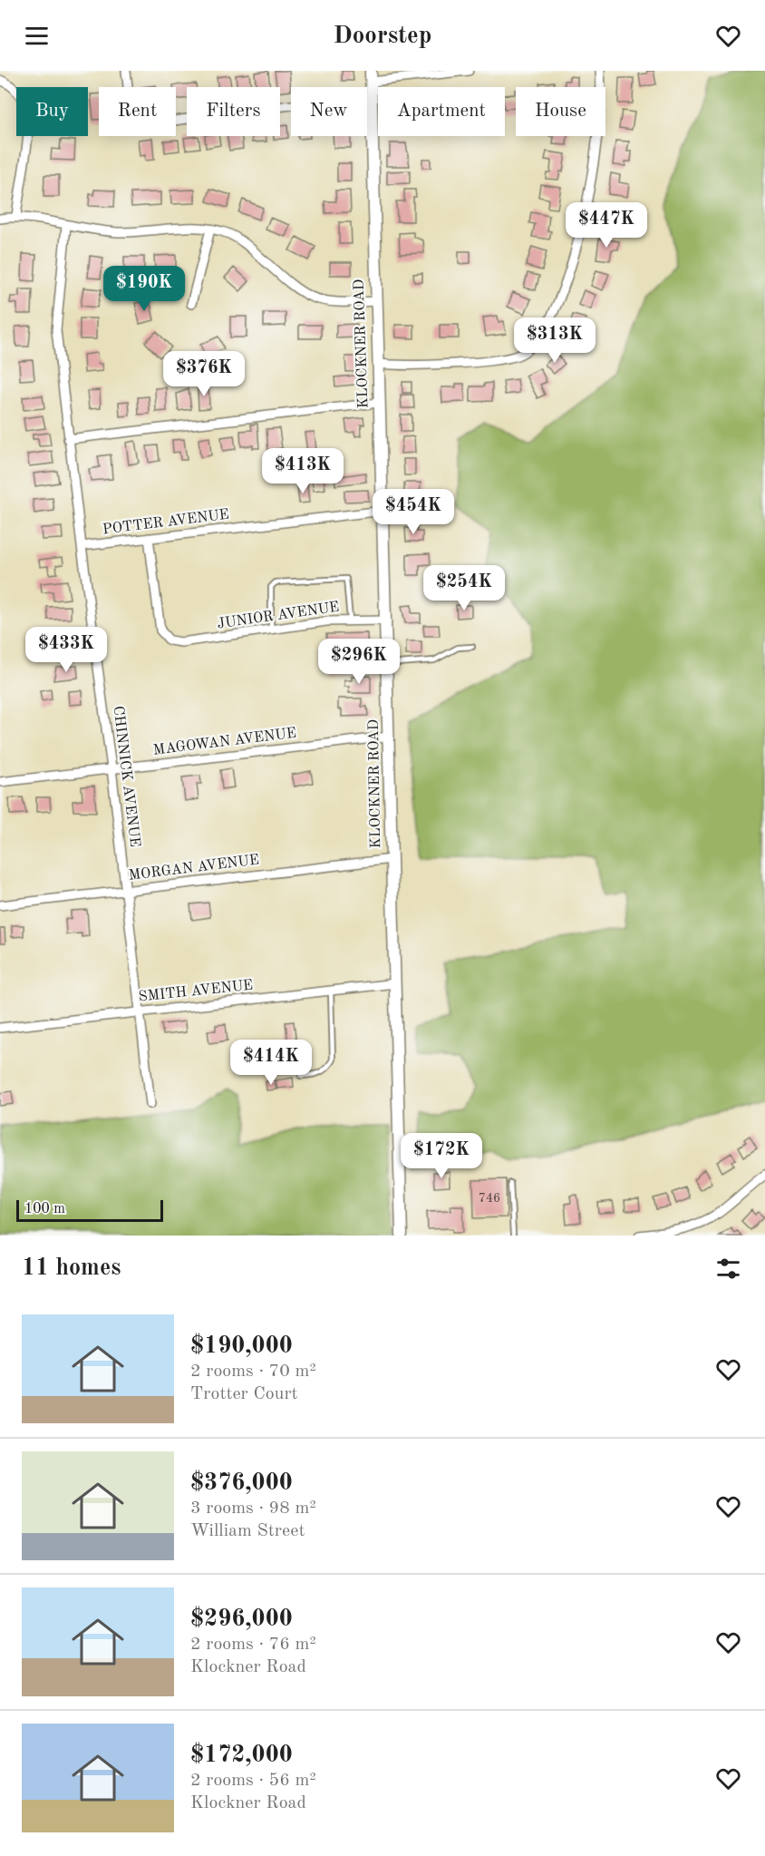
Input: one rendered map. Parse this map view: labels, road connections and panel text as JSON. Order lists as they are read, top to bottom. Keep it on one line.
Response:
{"streets":{"main road":["KLOCKNER ROAD"],"street":["POTTER AVENUE","JUNIOR AVENUE","MAGOWAN AVENUE","CHINNICK AVENUE","MORGAN AVENUE","SMITH AVENUE"]},"crossings":[["KLOCKNER ROAD","POTTER AVENUE"],["KLOCKNER ROAD","JUNIOR AVENUE"],["KLOCKNER ROAD","MAGOWAN AVENUE"],["KLOCKNER ROAD","MORGAN AVENUE"],["KLOCKNER ROAD","SMITH AVENUE"],["POTTER AVENUE","JUNIOR AVENUE"],["POTTER AVENUE","CHINNICK AVENUE"],["MAGOWAN AVENUE","CHINNICK AVENUE"],["CHINNICK AVENUE","MORGAN AVENUE"],["CHINNICK AVENUE","SMITH AVENUE"]],"house_numbers":["746"],"scale_bar":"100 m","page":{"header":"Doorstep","chip":["Buy","Rent","Filters","New","Apartment","House"],"price":["$447K","$190K","$313K","$376K","$413K","$454K","$254K","$433K","$296K","$414K","$172K"],"scale":"100 m","heading":"11 homes","list":[{"name":"$190,000","note":"2 rooms · 70 m² · Trotter Court"},{"name":"$376,000","note":"3 rooms · 98 m² · William Street"},{"name":"$296,000","note":"2 rooms · 76 m² · Klockner Road"},{"name":"$172,000","note":"2 rooms · 56 m² · Klockner Road"}]}}
